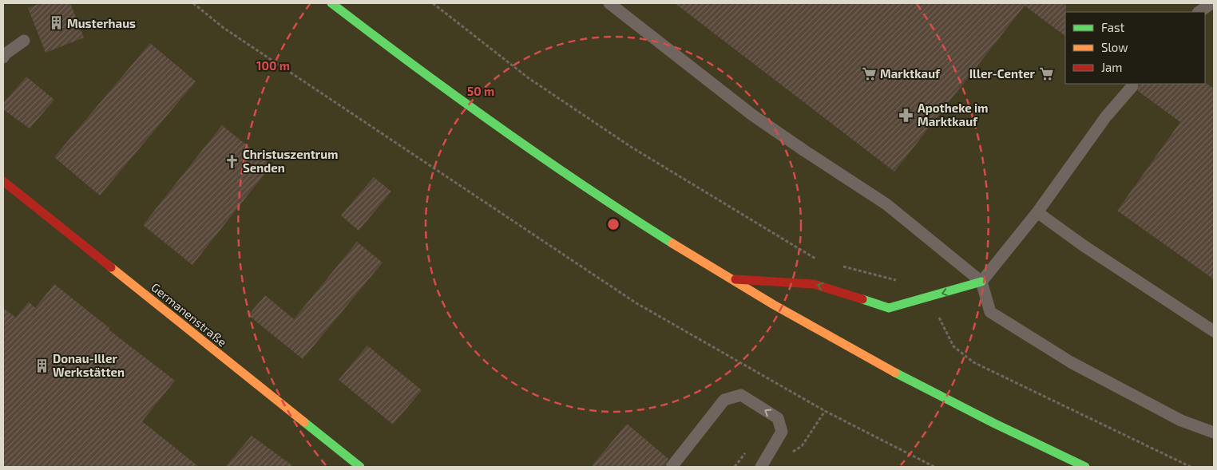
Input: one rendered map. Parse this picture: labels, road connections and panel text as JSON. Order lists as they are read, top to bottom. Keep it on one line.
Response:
{"streets":{"main road":["Germanenstraße"]},"places":{"building":["Musterhaus","Donau-Iller Werkstätten"],"supermarket":["Marktkauf","Iller-Center"],"pharmacy":["Apotheke im Marktkauf"],"church":["Christuszentrum Senden"]},"legend":["Fast","Slow","Jam"],"rings":["100 m","50 m"]}
